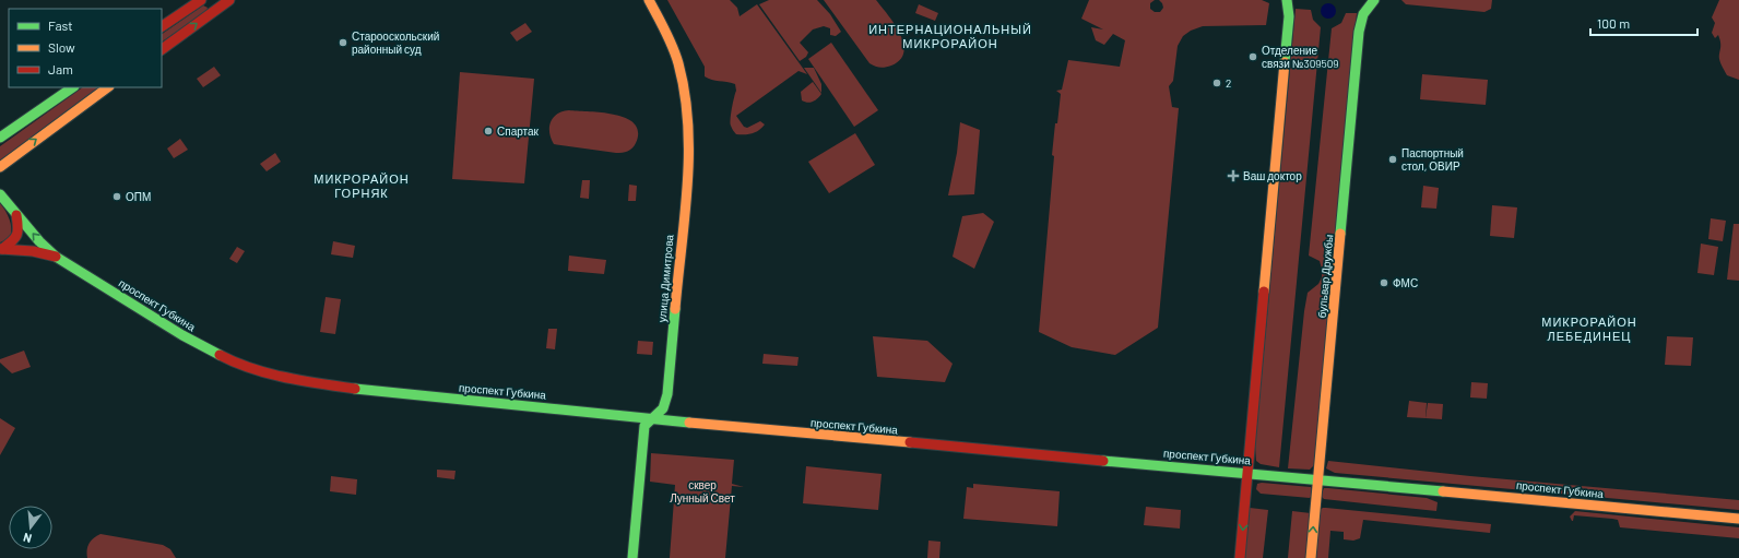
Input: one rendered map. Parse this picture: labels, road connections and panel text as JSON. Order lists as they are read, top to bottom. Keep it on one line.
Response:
{"streets":{"main road":["бульвар Дружбы","улица Димитрова","проспект Губкина"]},"crossings":[["бульвар Дружбы","проспект Губкина"],["улица Димитрова","проспект Губкина"]],"districts":["ИНТЕРНАЦИОНАЛЬНЫЙ МИКРОРАЙОН","МИКРОРАЙОН ГОРНЯК","МИКРОРАЙОН ЛЕБЕДИНЕЦ"],"parks":["сквер Лунный Свет"],"places":{"other":["Старооскольский районный суд","Отделение связи №309509","2","Спартак","Паспортный стол, ОВИР","ОПМ","ФМС"],"health":["Ваш доктор"]},"legend":["Fast","Slow","Jam"],"scale_bar":"100 m","north":"bottom"}
